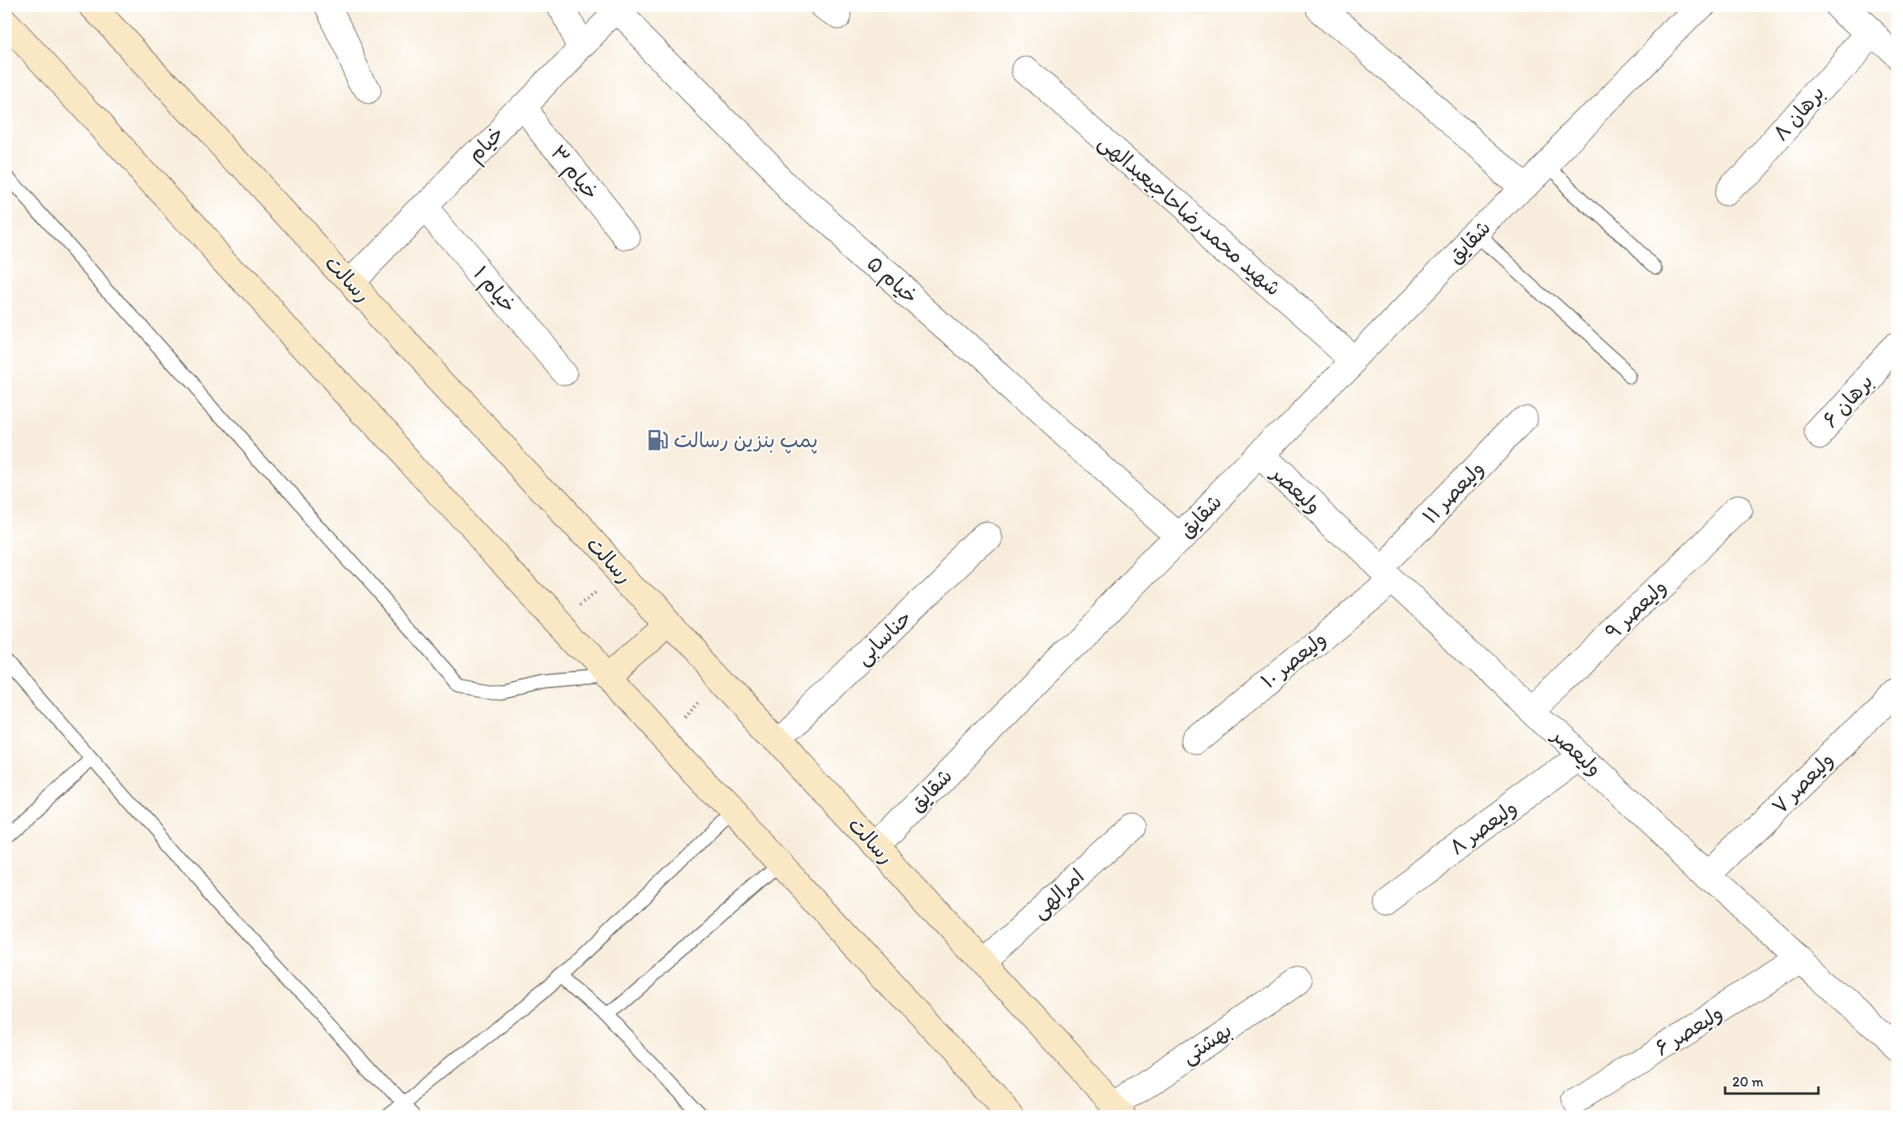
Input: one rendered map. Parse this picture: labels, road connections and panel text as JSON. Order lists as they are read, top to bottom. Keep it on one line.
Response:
{"streets":{"main road":["رسالت"],"street":["برهان ۸","خیام","خیام ۳","شهید محمدرضاحاجیعبدالهی","شقایق","خیام ۵","خیام ۱","برهان ۶","ولیعصر","ولیعصر ۱۱","ولیعصر ۹","حناسابی","ولیعصر ۱۰","ولیعصر ۷","ولیعصر ۸","امرالهی","ولیعصر ۶","بهشتی"]},"crossings":[["خیام","خیام ۳"],["خیام","رسالت"],["خیام","خیام ۵"],["خیام","خیام ۱"],["شهید محمدرضاحاجیعبدالهی","شقایق"],["شقایق","رسالت"],["شقایق","خیام ۵"],["شقایق","ولیعصر"],["رسالت","حناسابی"],["رسالت","امرالهی"],["رسالت","بهشتی"],["ولیعصر","ولیعصر ۱۱"],["ولیعصر","ولیعصر ۹"],["ولیعصر","ولیعصر ۱۰"],["ولیعصر","ولیعصر ۷"],["ولیعصر","ولیعصر ۸"],["ولیعصر","ولیعصر ۶"],["ولیعصر ۱۱","ولیعصر ۱۰"]],"places":{"fuel station":["پمپ بنزین رسالت"]},"scale_bar":"20 m"}
